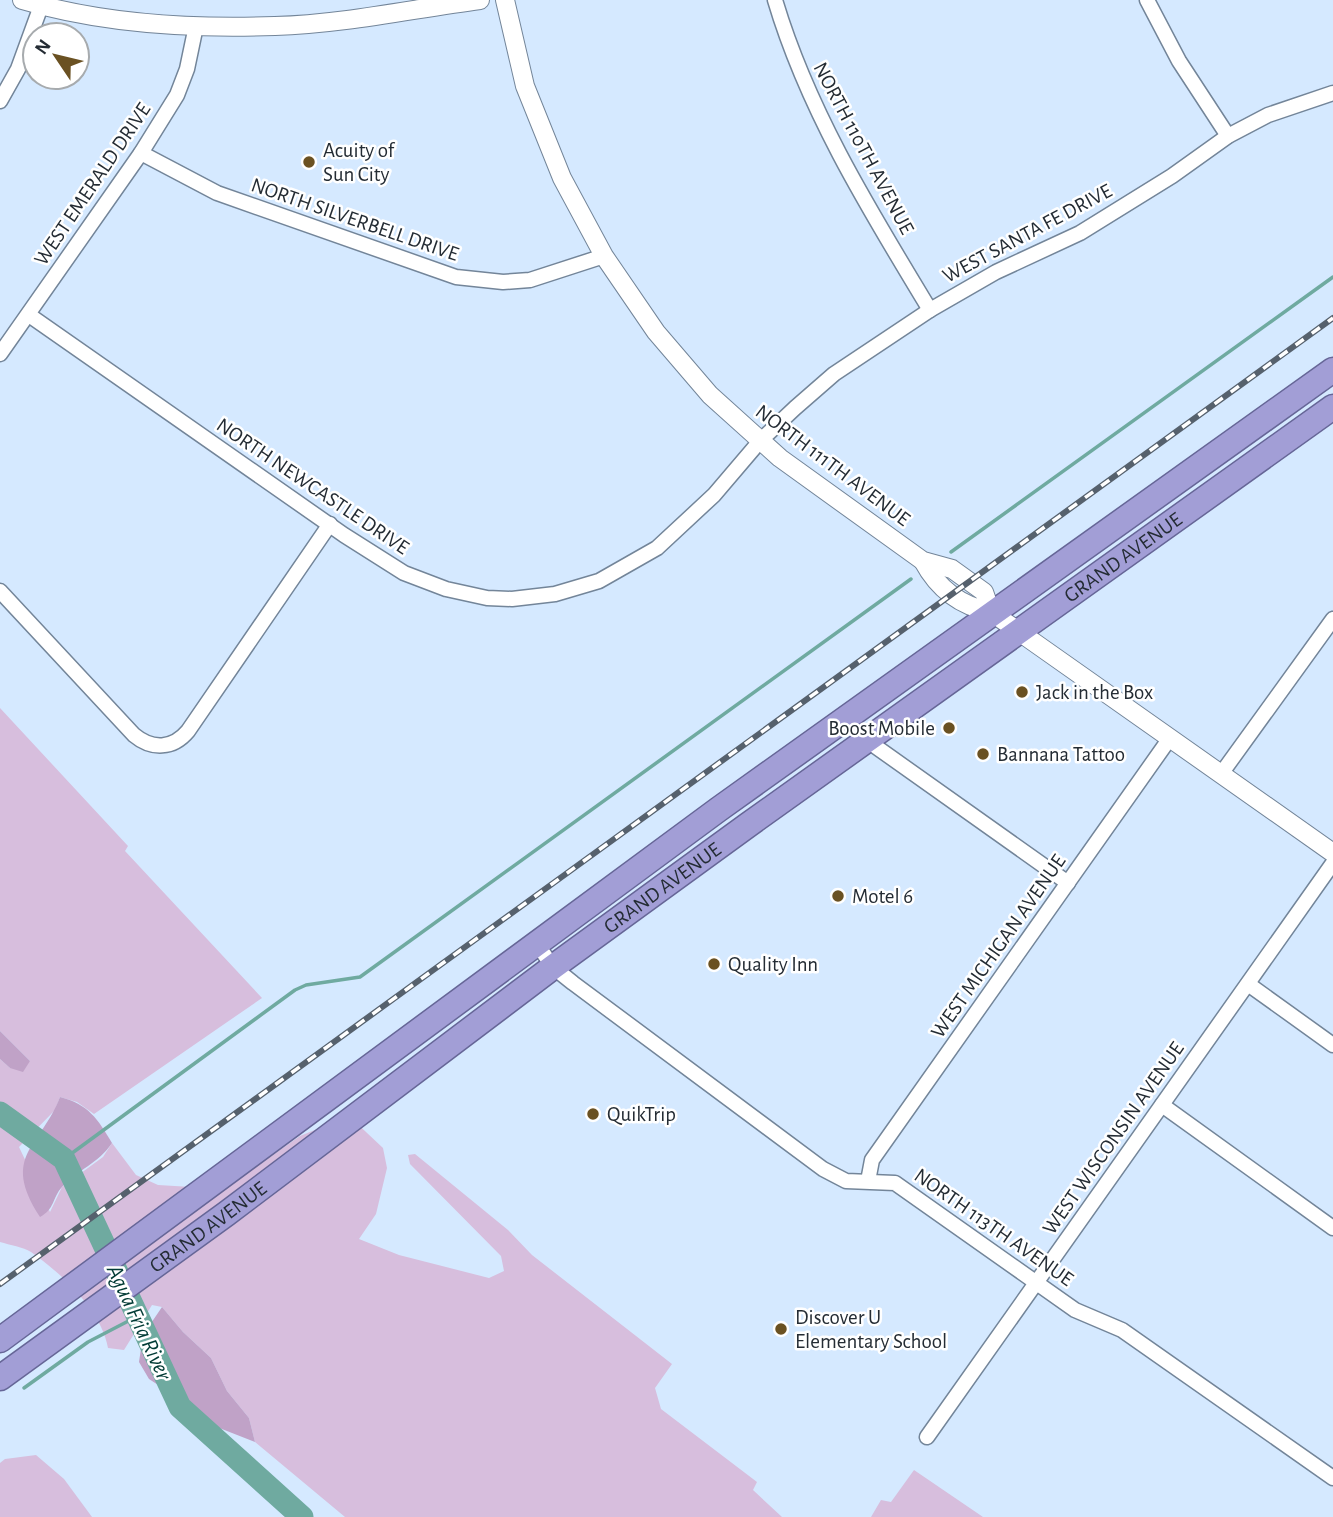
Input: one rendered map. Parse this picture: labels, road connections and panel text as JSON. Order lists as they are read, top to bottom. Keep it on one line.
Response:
{"streets":{"highway":["GRAND AVENUE"],"street":["NORTH 110TH AVENUE","WEST EMERALD DRIVE","NORTH SILVERBELL DRIVE","WEST SANTA FE DRIVE","NORTH 111TH AVENUE","NORTH NEWCASTLE DRIVE","WEST MICHIGAN AVENUE","WEST WISCONSIN AVENUE","NORTH 113TH AVENUE"]},"crossings":[["NORTH 110TH AVENUE","WEST SANTA FE DRIVE"],["WEST EMERALD DRIVE","NORTH SILVERBELL DRIVE"],["WEST EMERALD DRIVE","NORTH NEWCASTLE DRIVE"],["NORTH SILVERBELL DRIVE","NORTH 111TH AVENUE"],["WEST SANTA FE DRIVE","NORTH 111TH AVENUE"],["WEST SANTA FE DRIVE","NORTH NEWCASTLE DRIVE"],["NORTH 111TH AVENUE","NORTH NEWCASTLE DRIVE"],["NORTH 111TH AVENUE","GRAND AVENUE"],["NORTH 111TH AVENUE","WEST MICHIGAN AVENUE"],["GRAND AVENUE","NORTH 113TH AVENUE"],["WEST MICHIGAN AVENUE","NORTH 113TH AVENUE"],["WEST WISCONSIN AVENUE","NORTH 113TH AVENUE"]],"water":["Agua Fria River"],"places":["Acuity of Sun City","Jack in the Box","Boost Mobile","Bannana Tattoo","Motel 6","Quality Inn","QuikTrip","Discover U Elementary School"],"north":"top left"}
